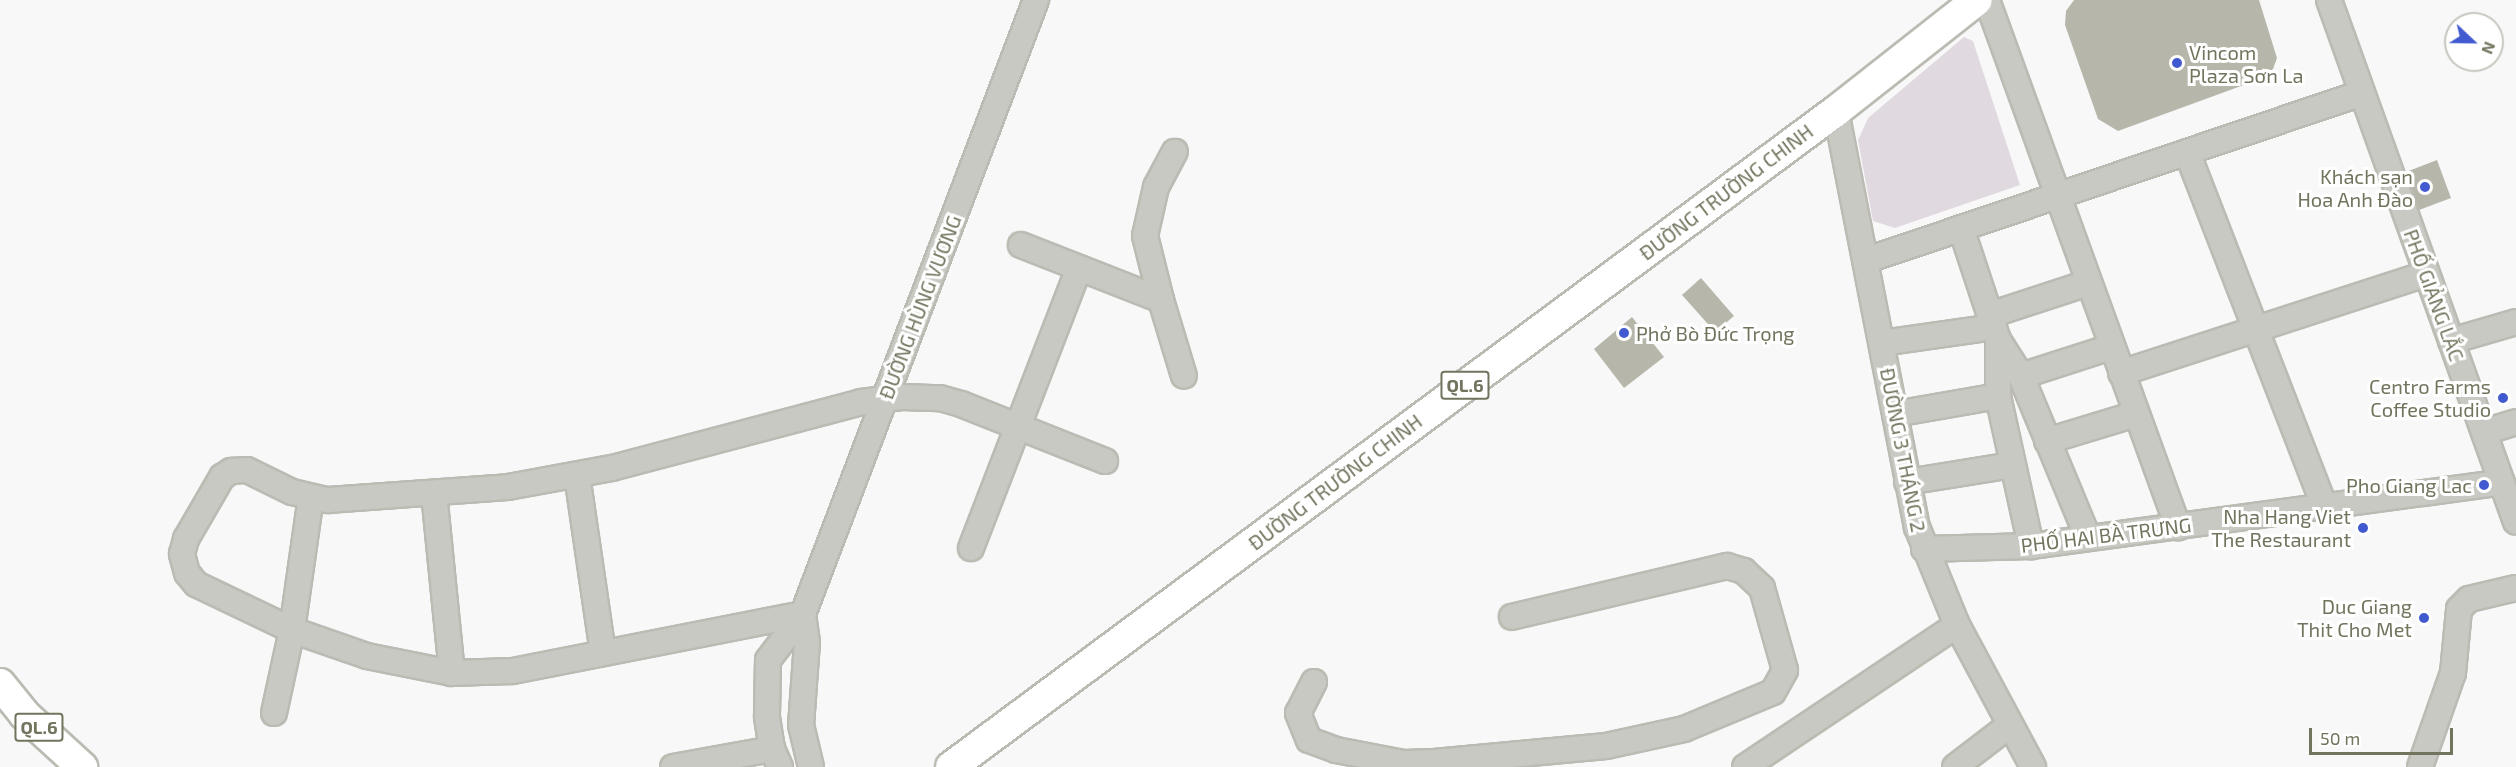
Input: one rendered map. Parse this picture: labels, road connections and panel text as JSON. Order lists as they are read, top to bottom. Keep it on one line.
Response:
{"streets":{"main road":["ĐƯỜNG TRƯỜNG CHINH","QL.6"],"street":["PHỐ GIẢNG LẮC","ĐƯỜNG HÙNG VƯƠNG","ĐƯỜNG 3 THÁNG 2","PHỐ HAI BÀ TRƯNG"]},"crossings":[["ĐƯỜNG TRƯỜNG CHINH","ĐƯỜNG 3 THÁNG 2"],["PHỐ GIẢNG LẮC","PHỐ HAI BÀ TRƯNG"],["ĐƯỜNG 3 THÁNG 2","PHỐ HAI BÀ TRƯNG"]],"places":["Vincom Plaza Sơn La","Khách sạn Hoa Anh Đào","Phở Bò Đức Trọng","Centro Farms Coffee Studio","Pho Giang Lac","Nha Hang Viet The Restaurant","Duc Giang Thit Cho Met"],"scale_bar":"50 m","north":"right"}
